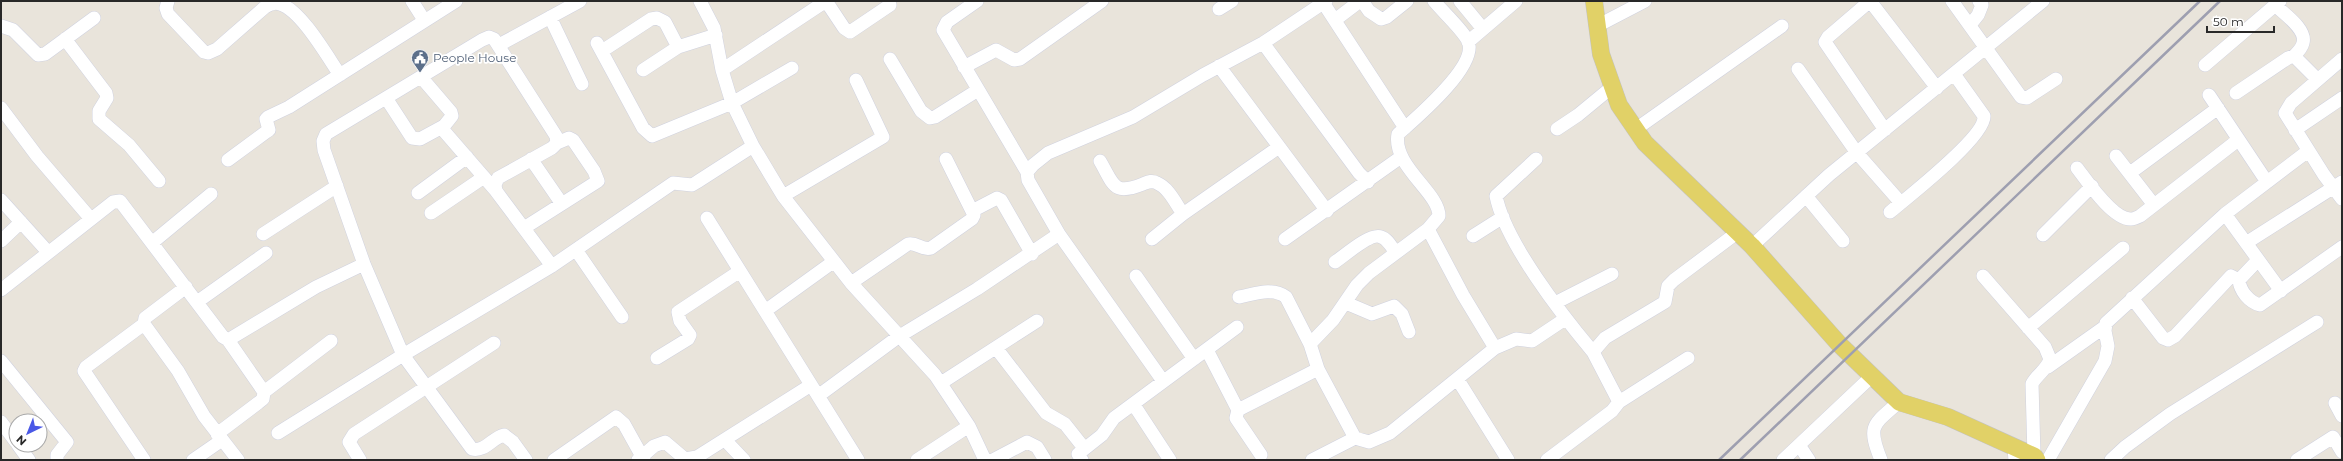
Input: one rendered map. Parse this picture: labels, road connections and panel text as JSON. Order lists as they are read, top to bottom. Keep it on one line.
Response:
{"places":{"public building":["People House"]},"scale_bar":"50 m","north":"bottom left"}
